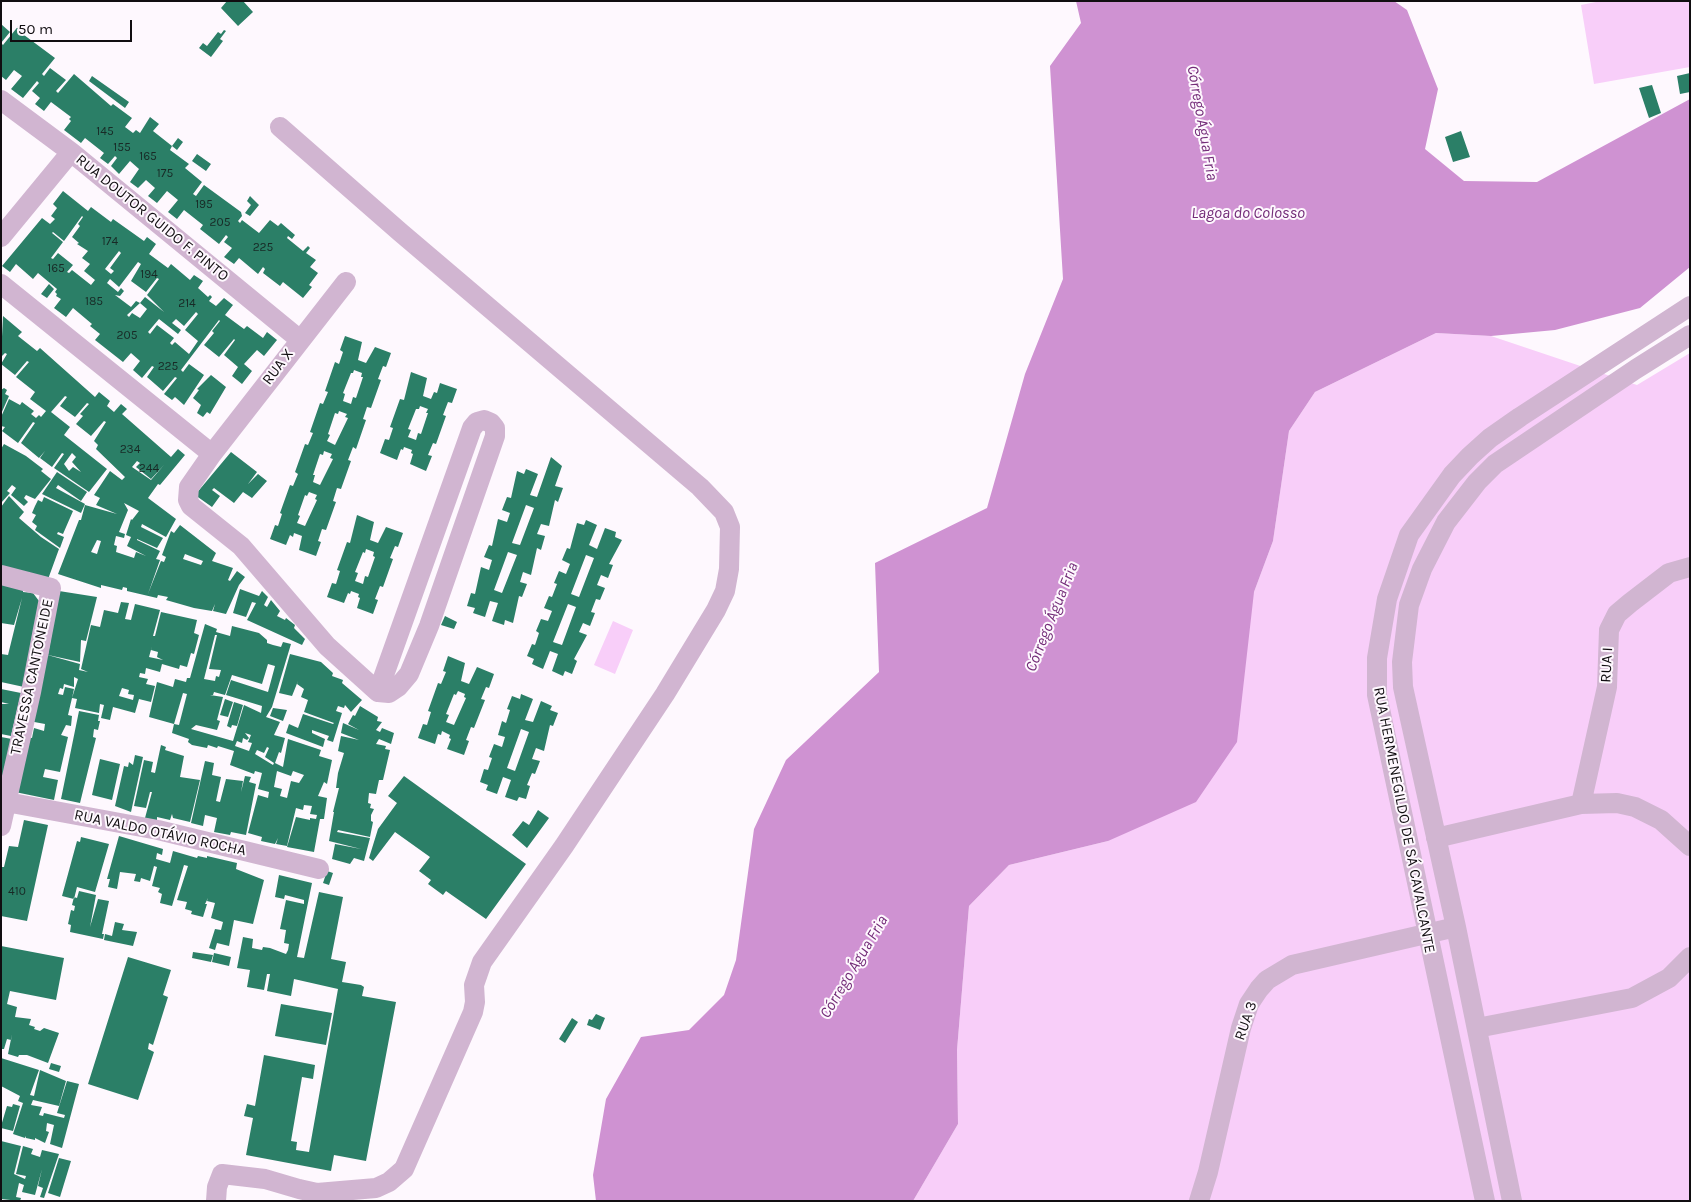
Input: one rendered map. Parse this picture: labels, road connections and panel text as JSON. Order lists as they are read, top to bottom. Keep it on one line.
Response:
{"streets":{"street":["RUA DOUTOR GUIDO F. PINTO","RUA X","RUA I","TRAVESSA CANTONEIDE","RUA HERMENEGILDO DE SÁ CAVALCANTE","RUA VALDO OTÁVIO ROCHA","RUA 3"]},"crossings":[["RUA DOUTOR GUIDO F. PINTO","RUA X"],["TRAVESSA CANTONEIDE","RUA VALDO OTÁVIO ROCHA"],["RUA HERMENEGILDO DE SÁ CAVALCANTE","RUA 3"]],"water":["Córrego Água Fria","Lagoa do Colosso"],"house_numbers":["145","155","165","175","195","205","174","225","165","194","185","214","205","225","234","244","410"],"scale_bar":"50 m"}
